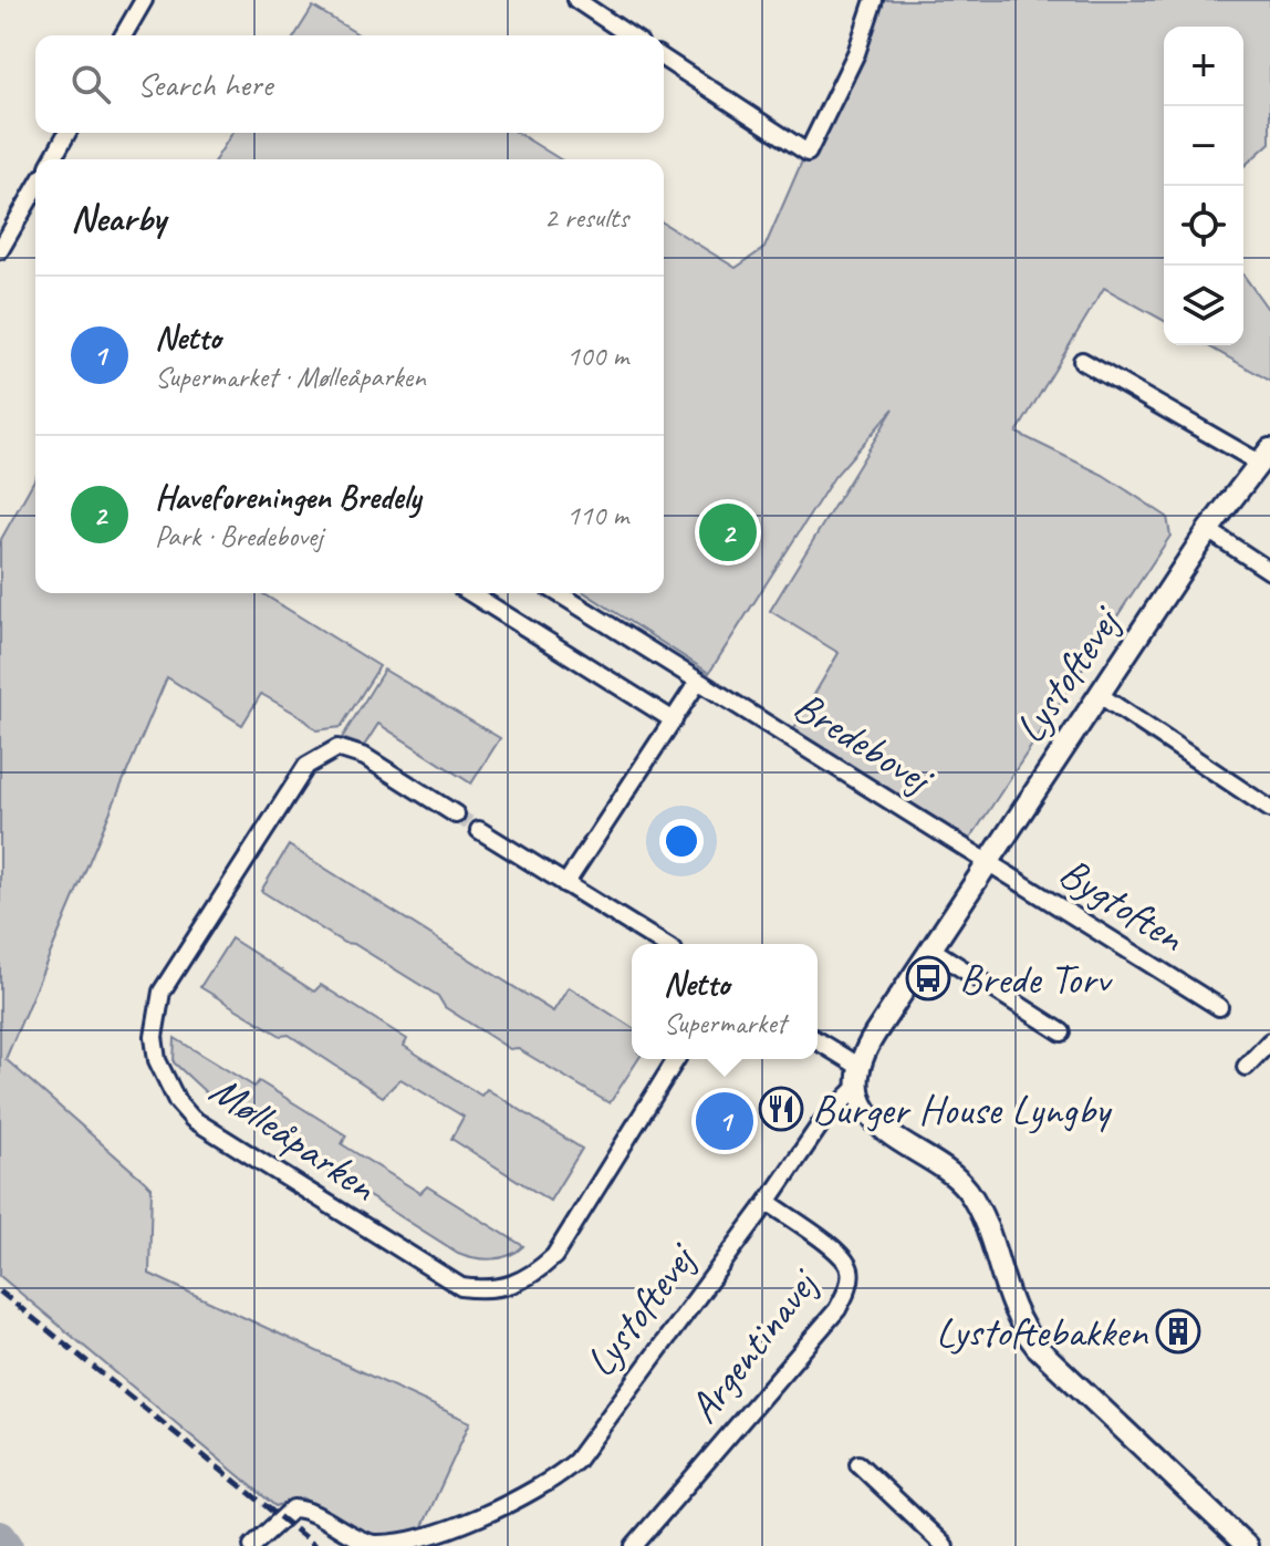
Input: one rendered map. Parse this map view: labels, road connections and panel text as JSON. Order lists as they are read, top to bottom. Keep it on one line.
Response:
{"streets":{"street":["Lystoftevej","Bredebovej","Bygtoften","Mølleåparken","Argentinavej"]},"crossings":[["Lystoftevej","Bredebovej"],["Lystoftevej","Bygtoften"],["Lystoftevej","Argentinavej"],["Bredebovej","Bygtoften"]],"places":{"bus stop":["Brede Torv"],"restaurant":["Burger House Lyngby"],"building":["Lystoftebakken"]},"page":{"map_buttons":["+","−"],"search":"Search here","heading":["Nearby","2 results"],"list":[{"mark":"1","name":"Netto","note":"Supermarket · Mølleåparken","value":"100 m"},{"mark":"2","name":"Haveforeningen Bredely","note":"Park · Bredebovej","value":"110 m"}],"pins":["2","1"],"popup":["Netto","Supermarket"]}}
